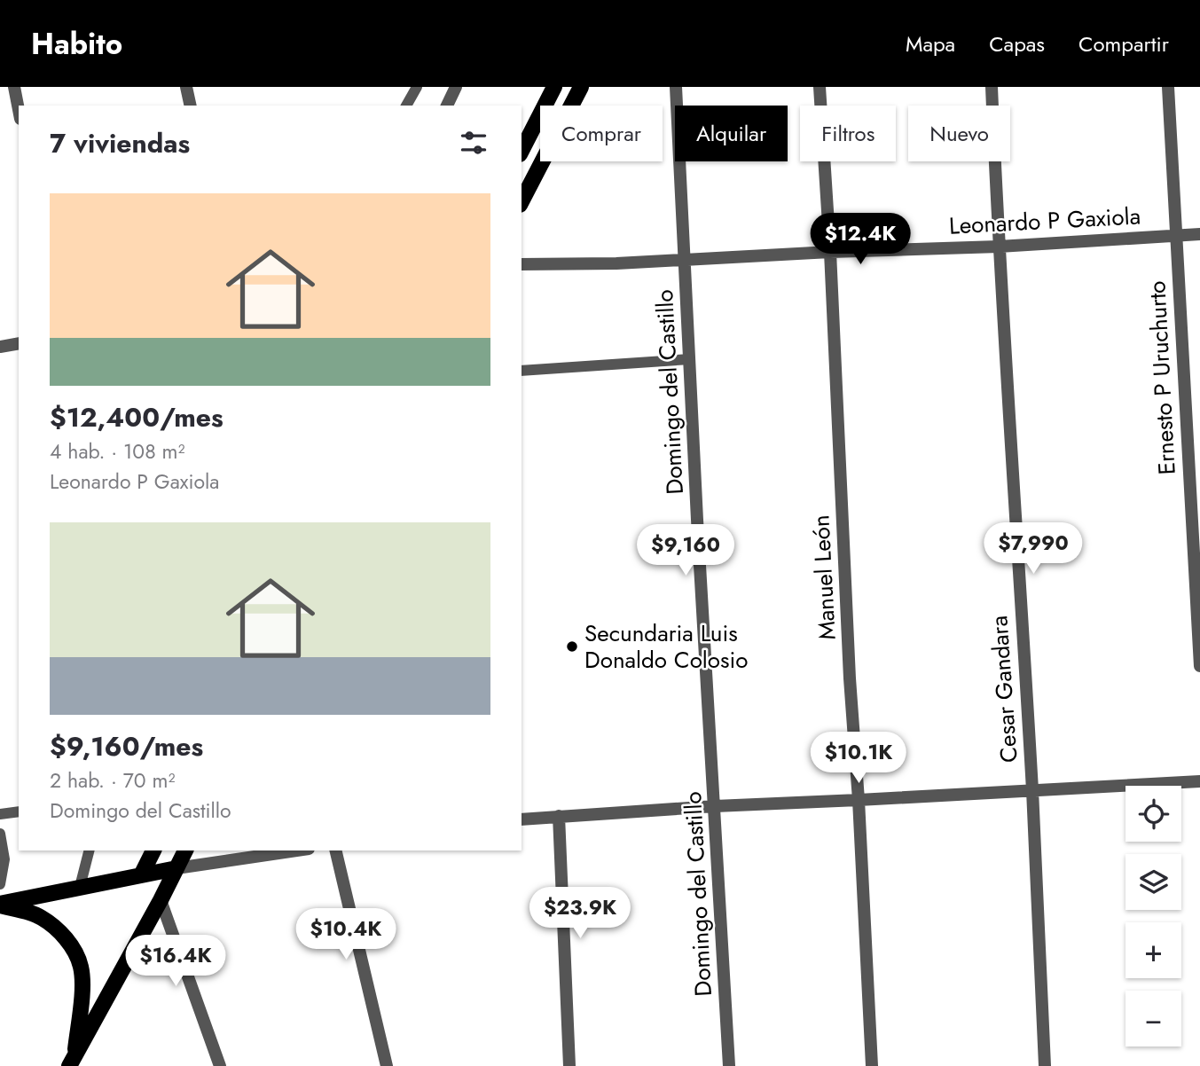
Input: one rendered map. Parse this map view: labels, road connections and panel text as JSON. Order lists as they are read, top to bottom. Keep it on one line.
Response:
{"streets":{"street":["Leonardo P Gaxiola","Ernesto P Uruchurto","Domingo del Castillo","Manuel León","Cesar Gandara"]},"crossings":[["Leonardo P Gaxiola","Ernesto P Uruchurto"],["Leonardo P Gaxiola","Domingo del Castillo"],["Leonardo P Gaxiola","Manuel León"],["Leonardo P Gaxiola","Cesar Gandara"]],"places":["Secundaria Luis Donaldo Colosio"],"page":{"header":"Habito","nav":["Mapa","Capas","Compartir"],"chip":["Comprar","Alquilar","Filtros","Nuevo"],"heading":"7 viviendas","list":[{"name":"$12,400/mes","note":"4 hab. · 108 m² · Leonardo P Gaxiola"},{"name":"$9,160/mes","note":"2 hab. · 70 m² · Domingo del Castillo"}],"price":["$12.4K","$7,990","$9,160","$10.1K","$23.9K","$10.4K","$16.4K"],"map_buttons":["+","−"]}}
